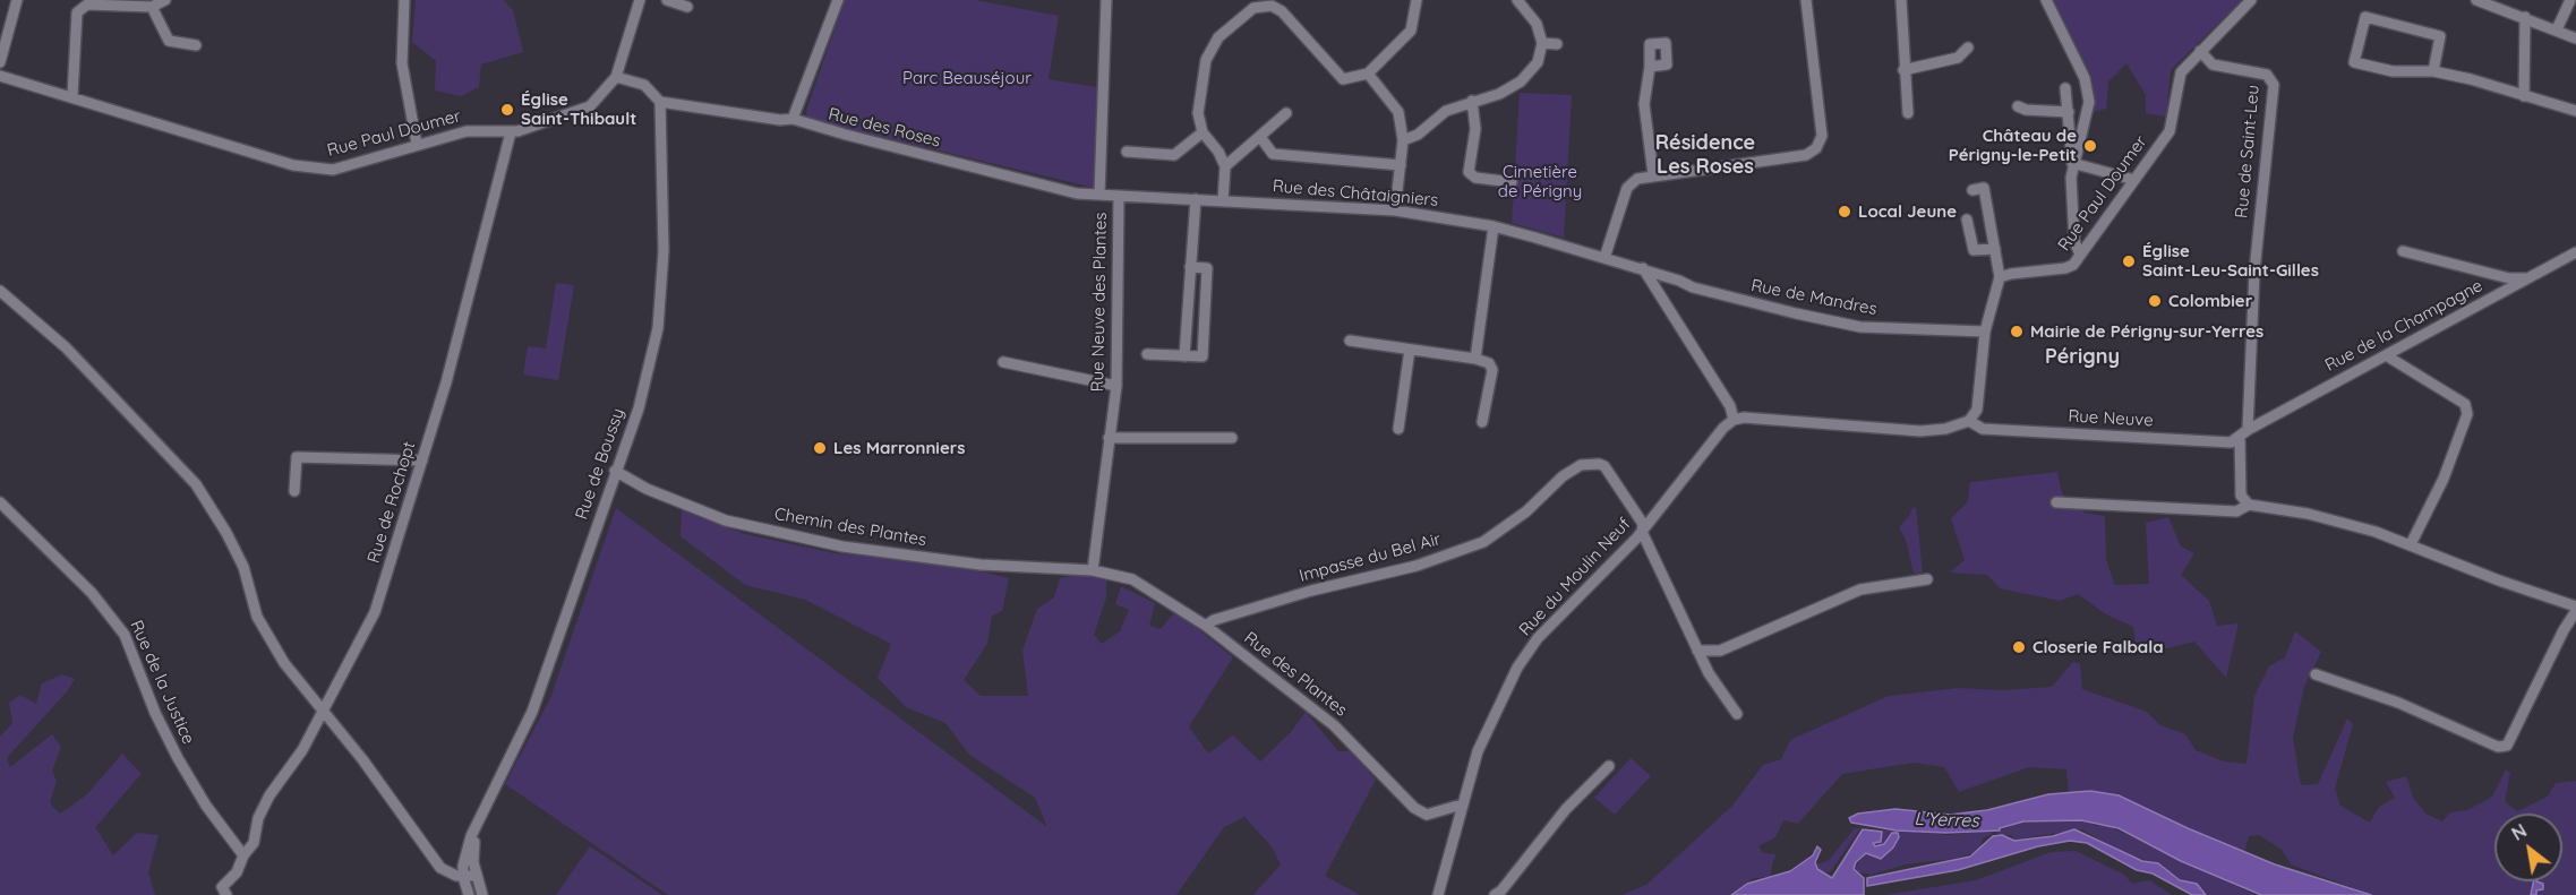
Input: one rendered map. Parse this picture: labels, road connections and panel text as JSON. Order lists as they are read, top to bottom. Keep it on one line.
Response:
{"streets":{"street":["Rue des Roses","Rue Paul Doumer","Rue de Saint-Leu","Rue des Châtaigniers","Rue de Mandres","Rue Neuve des Plantes","Rue de la Champagne","Rue Neuve","Rue de Boussy","Rue de Rochopt","Chemin des Plantes","Impasse du Bel Air","Rue du Moulin Neuf","Rue des Plantes","Rue de la Justice"]},"crossings":[["Rue des Roses","Rue des Châtaigniers"],["Rue des Roses","Rue de Boussy"],["Rue Paul Doumer","Rue de Saint-Leu"],["Rue Paul Doumer","Rue de Rochopt"],["Rue de Saint-Leu","Rue de la Champagne"],["Rue de Saint-Leu","Rue Neuve"],["Rue des Châtaigniers","Rue de Mandres"],["Rue des Châtaigniers","Rue Neuve des Plantes"],["Rue Neuve des Plantes","Chemin des Plantes"],["Rue Neuve des Plantes","Rue des Plantes"],["Rue de la Champagne","Rue Neuve"],["Rue de Boussy","Chemin des Plantes"],["Rue de Rochopt","Rue de la Justice"],["Chemin des Plantes","Rue des Plantes"],["Impasse du Bel Air","Rue du Moulin Neuf"],["Impasse du Bel Air","Rue des Plantes"],["Rue du Moulin Neuf","Rue des Plantes"]],"districts":["Résidence Les Roses","Périgny"],"water":["L'Yerres"],"parks":["Parc Beauséjour","Cimetière de Périgny"],"places":["Église Saint-Thibault","Château de Périgny-le-Petit","Local Jeune","Église Saint-Leu-Saint-Gilles","Colombier","Mairie de Périgny-sur-Yerres","Les Marronniers","Closerie Falbala"],"north":"top left"}
